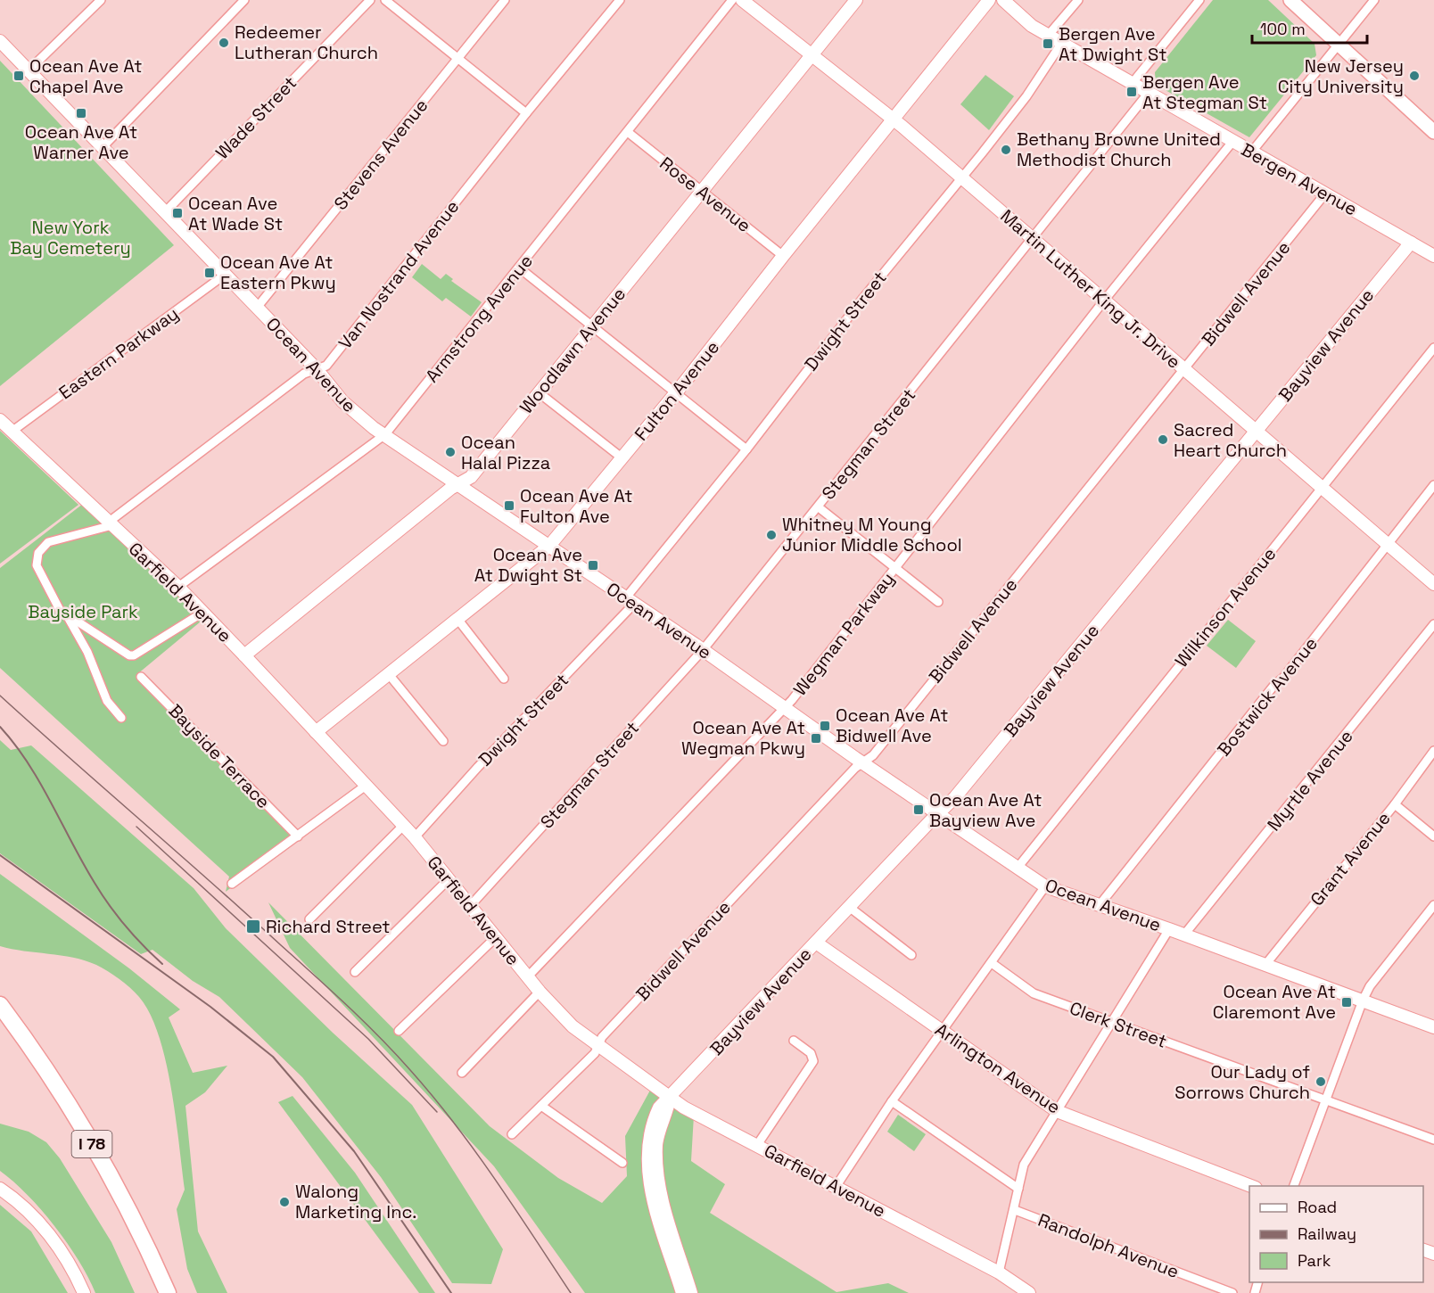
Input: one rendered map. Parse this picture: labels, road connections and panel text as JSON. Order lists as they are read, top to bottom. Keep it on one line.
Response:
{"streets":{"highway":["I 78"],"street":["Wade Street","Stevens Avenue","Bergen Avenue","Rose Avenue","Van Nostrand Avenue","Martin Luther King Jr. Drive","Bidwell Avenue","Armstrong Avenue","Dwight Street","Bayview Avenue","Woodlawn Avenue","Eastern Parkway","Ocean Avenue","Fulton Avenue","Stegman Street","Garfield Avenue","Wilkinson Avenue","Wegman Parkway","Bostwick Avenue","Bayside Terrace","Myrtle Avenue","Grant Avenue","Clerk Street","Arlington Avenue","Randolph Avenue"]},"crossings":[["Wade Street","Ocean Avenue"],["Stevens Avenue","Ocean Avenue"],["Bergen Avenue","Bidwell Avenue"],["Bergen Avenue","Dwight Street"],["Bergen Avenue","Bayview Avenue"],["Bergen Avenue","Stegman Street"],["Bergen Avenue","Wegman Parkway"],["Rose Avenue","Armstrong Avenue"],["Rose Avenue","Woodlawn Avenue"],["Rose Avenue","Fulton Avenue"],["Van Nostrand Avenue","Ocean Avenue"],["Van Nostrand Avenue","Garfield Avenue"],["Martin Luther King Jr. Drive","Bidwell Avenue"],["Martin Luther King Jr. Drive","Dwight Street"],["Martin Luther King Jr. Drive","Bayview Avenue"],["Martin Luther King Jr. Drive","Woodlawn Avenue"],["Martin Luther King Jr. Drive","Fulton Avenue"],["Martin Luther King Jr. Drive","Stegman Street"],["Martin Luther King Jr. Drive","Wilkinson Avenue"],["Martin Luther King Jr. Drive","Wegman Parkway"],["Martin Luther King Jr. Drive","Bostwick Avenue"],["Bidwell Avenue","Ocean Avenue"],["Bidwell Avenue","Garfield Avenue"],["Armstrong Avenue","Ocean Avenue"],["Armstrong Avenue","Garfield Avenue"],["Dwight Street","Ocean Avenue"],["Dwight Street","Garfield Avenue"],["Bayview Avenue","Ocean Avenue"],["Bayview Avenue","Garfield Avenue"],["Bayview Avenue","Arlington Avenue"],["Woodlawn Avenue","Ocean Avenue"],["Woodlawn Avenue","Garfield Avenue"],["Eastern Parkway","Ocean Avenue"],["Eastern Parkway","Garfield Avenue"],["Ocean Avenue","Fulton Avenue"],["Ocean Avenue","Stegman Street"],["Ocean Avenue","Wilkinson Avenue"],["Ocean Avenue","Wegman Parkway"],["Ocean Avenue","Bostwick Avenue"],["Ocean Avenue","Myrtle Avenue"],["Ocean Avenue","Grant Avenue"],["Fulton Avenue","Garfield Avenue"],["Stegman Street","Garfield Avenue"],["Garfield Avenue","Wegman Parkway"]],"parks":["New York Bay Cemetery","Bayside Park"],"places":{"other":["Redeemer Lutheran Church","New Jersey City University","Bethany Browne United Methodist Church","Sacred Heart Church","Ocean Halal Pizza","Whitney M Young Junior Middle School","Our Lady of Sorrows Church","Walong Marketing Inc."],"transit":["Bergen Ave At Dwight St","Ocean Ave At Chapel Ave","Bergen Ave At Stegman St","Ocean Ave At Warner Ave","Ocean Ave At Wade St","Ocean Ave At Eastern Pkwy","Ocean Ave At Fulton Ave","Ocean Ave At Dwight St","Ocean Ave At Bidwell Ave","Ocean Ave At Wegman Pkwy","Ocean Ave At Bayview Ave","Richard Street","Ocean Ave At Claremont Ave"]},"legend":["Road","Railway","Park"],"scale_bar":"100 m"}
